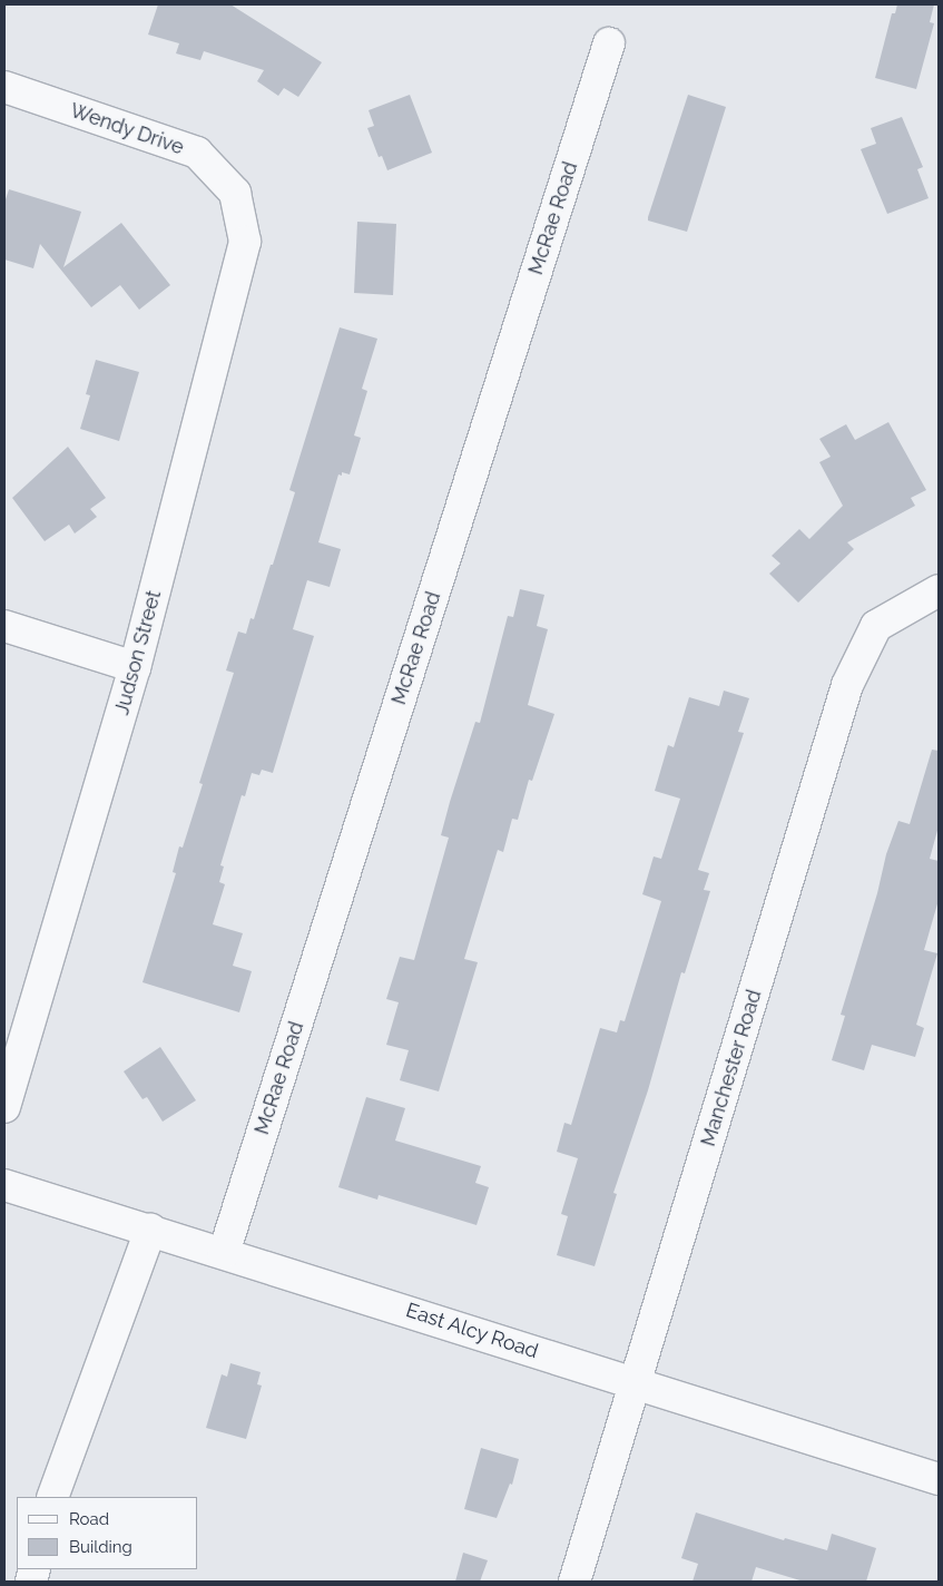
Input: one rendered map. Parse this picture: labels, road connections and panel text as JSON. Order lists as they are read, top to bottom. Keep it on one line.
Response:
{"streets":{"street":["Wendy Drive","McRae Road","Judson Street","Manchester Road","East Alcy Road"]},"crossings":[["Wendy Drive","Judson Street"],["McRae Road","East Alcy Road"],["Manchester Road","East Alcy Road"]],"legend":["Road","Building"]}
